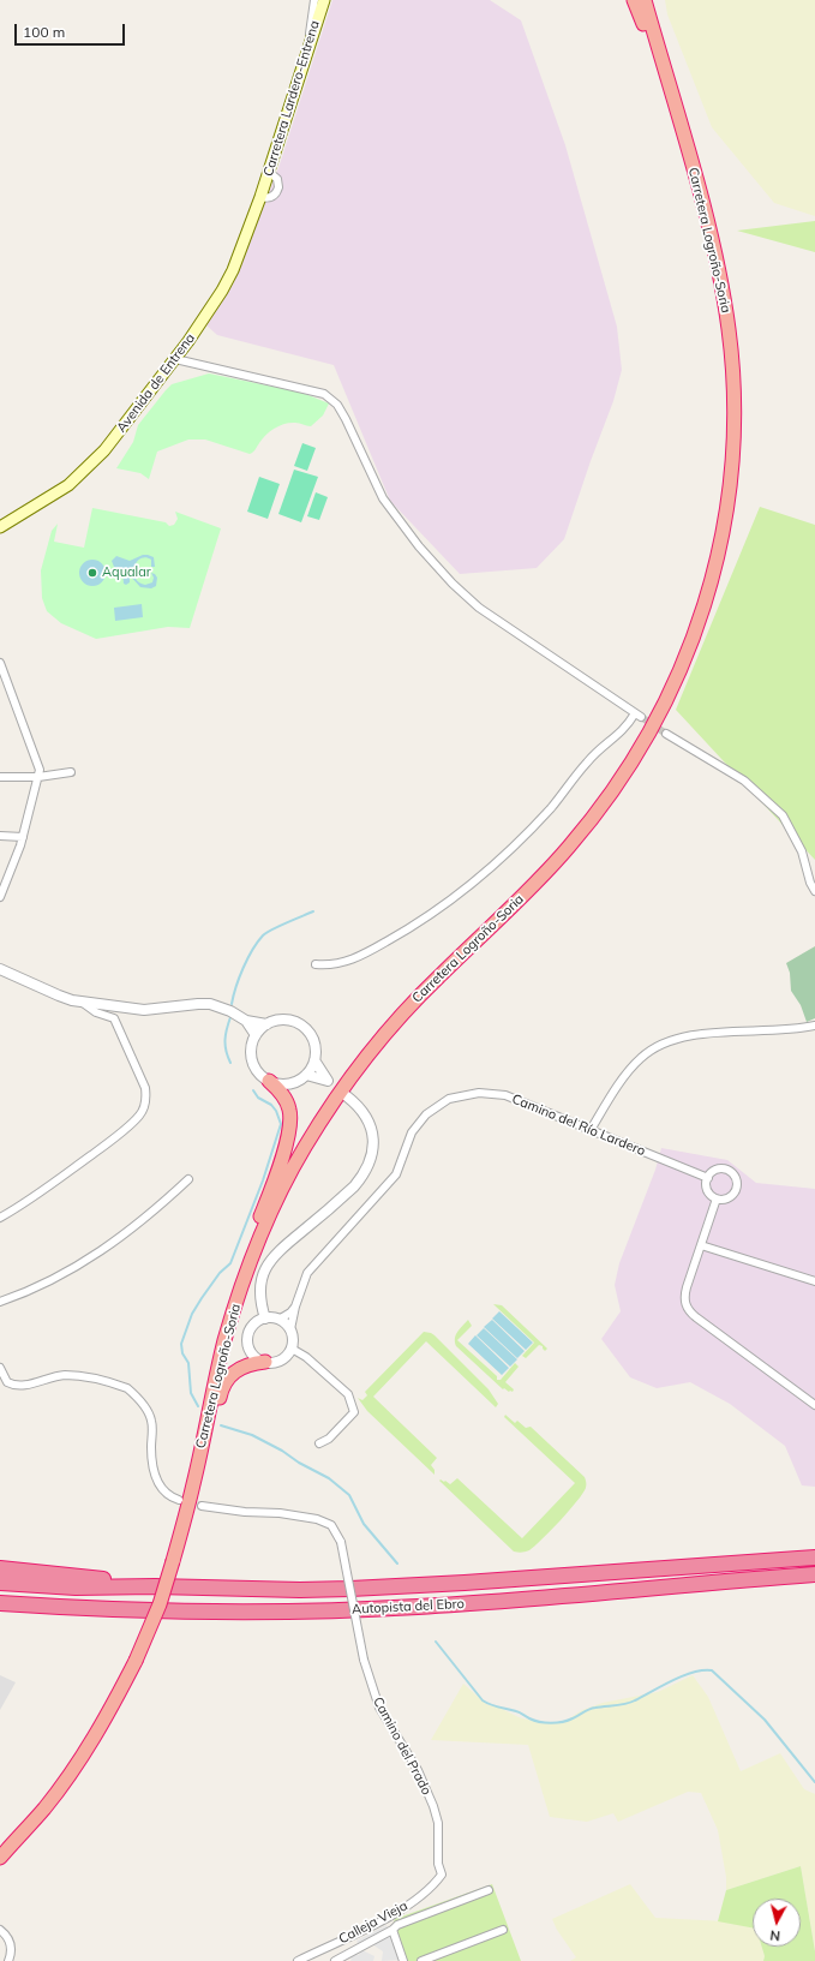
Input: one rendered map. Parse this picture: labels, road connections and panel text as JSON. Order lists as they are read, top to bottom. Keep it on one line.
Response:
{"streets":{"highway":["Carretera Logroño-Soria","Autopista del Ebro"],"main road":["Carretera Lardero-Entrena","Avenida de Entrena"],"street":["Camino del Río Lardero","Camino del Prado","Calleja Vieja"]},"crossings":[["Carretera Lardero-Entrena","Avenida de Entrena"],["Camino del Prado","Calleja Vieja"]],"places":["Aqualar"],"scale_bar":"100 m","north":"bottom"}
